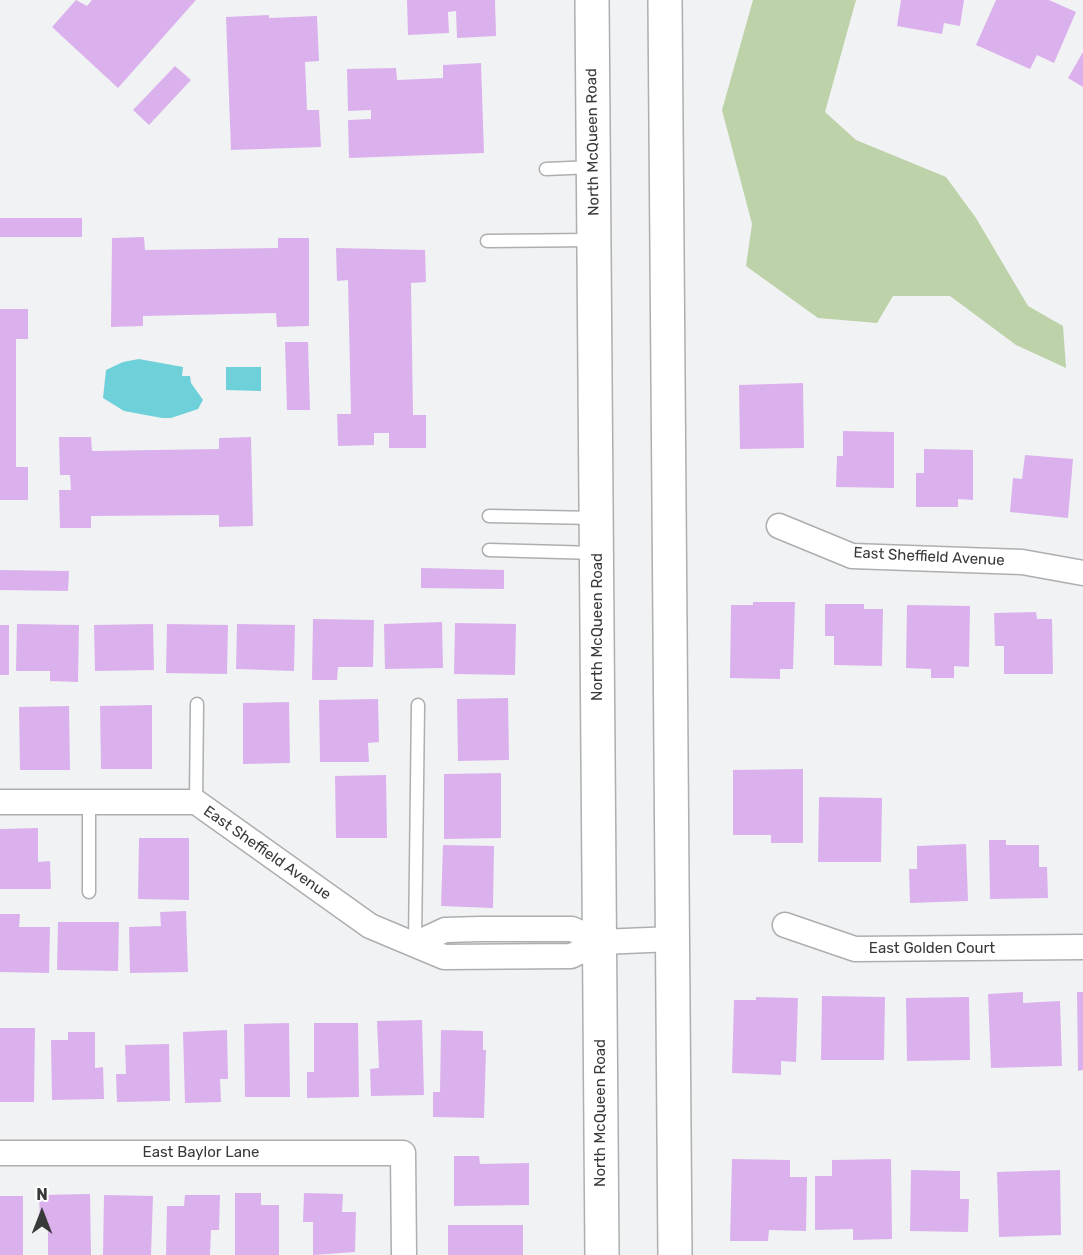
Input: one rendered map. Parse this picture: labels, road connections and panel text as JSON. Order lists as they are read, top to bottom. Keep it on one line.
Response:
{"streets":{"main road":["North McQueen Road"],"street":["East Sheffield Avenue","East Golden Court","East Baylor Lane"]},"crossings":[["North McQueen Road","East Sheffield Avenue"]],"north":"top"}
